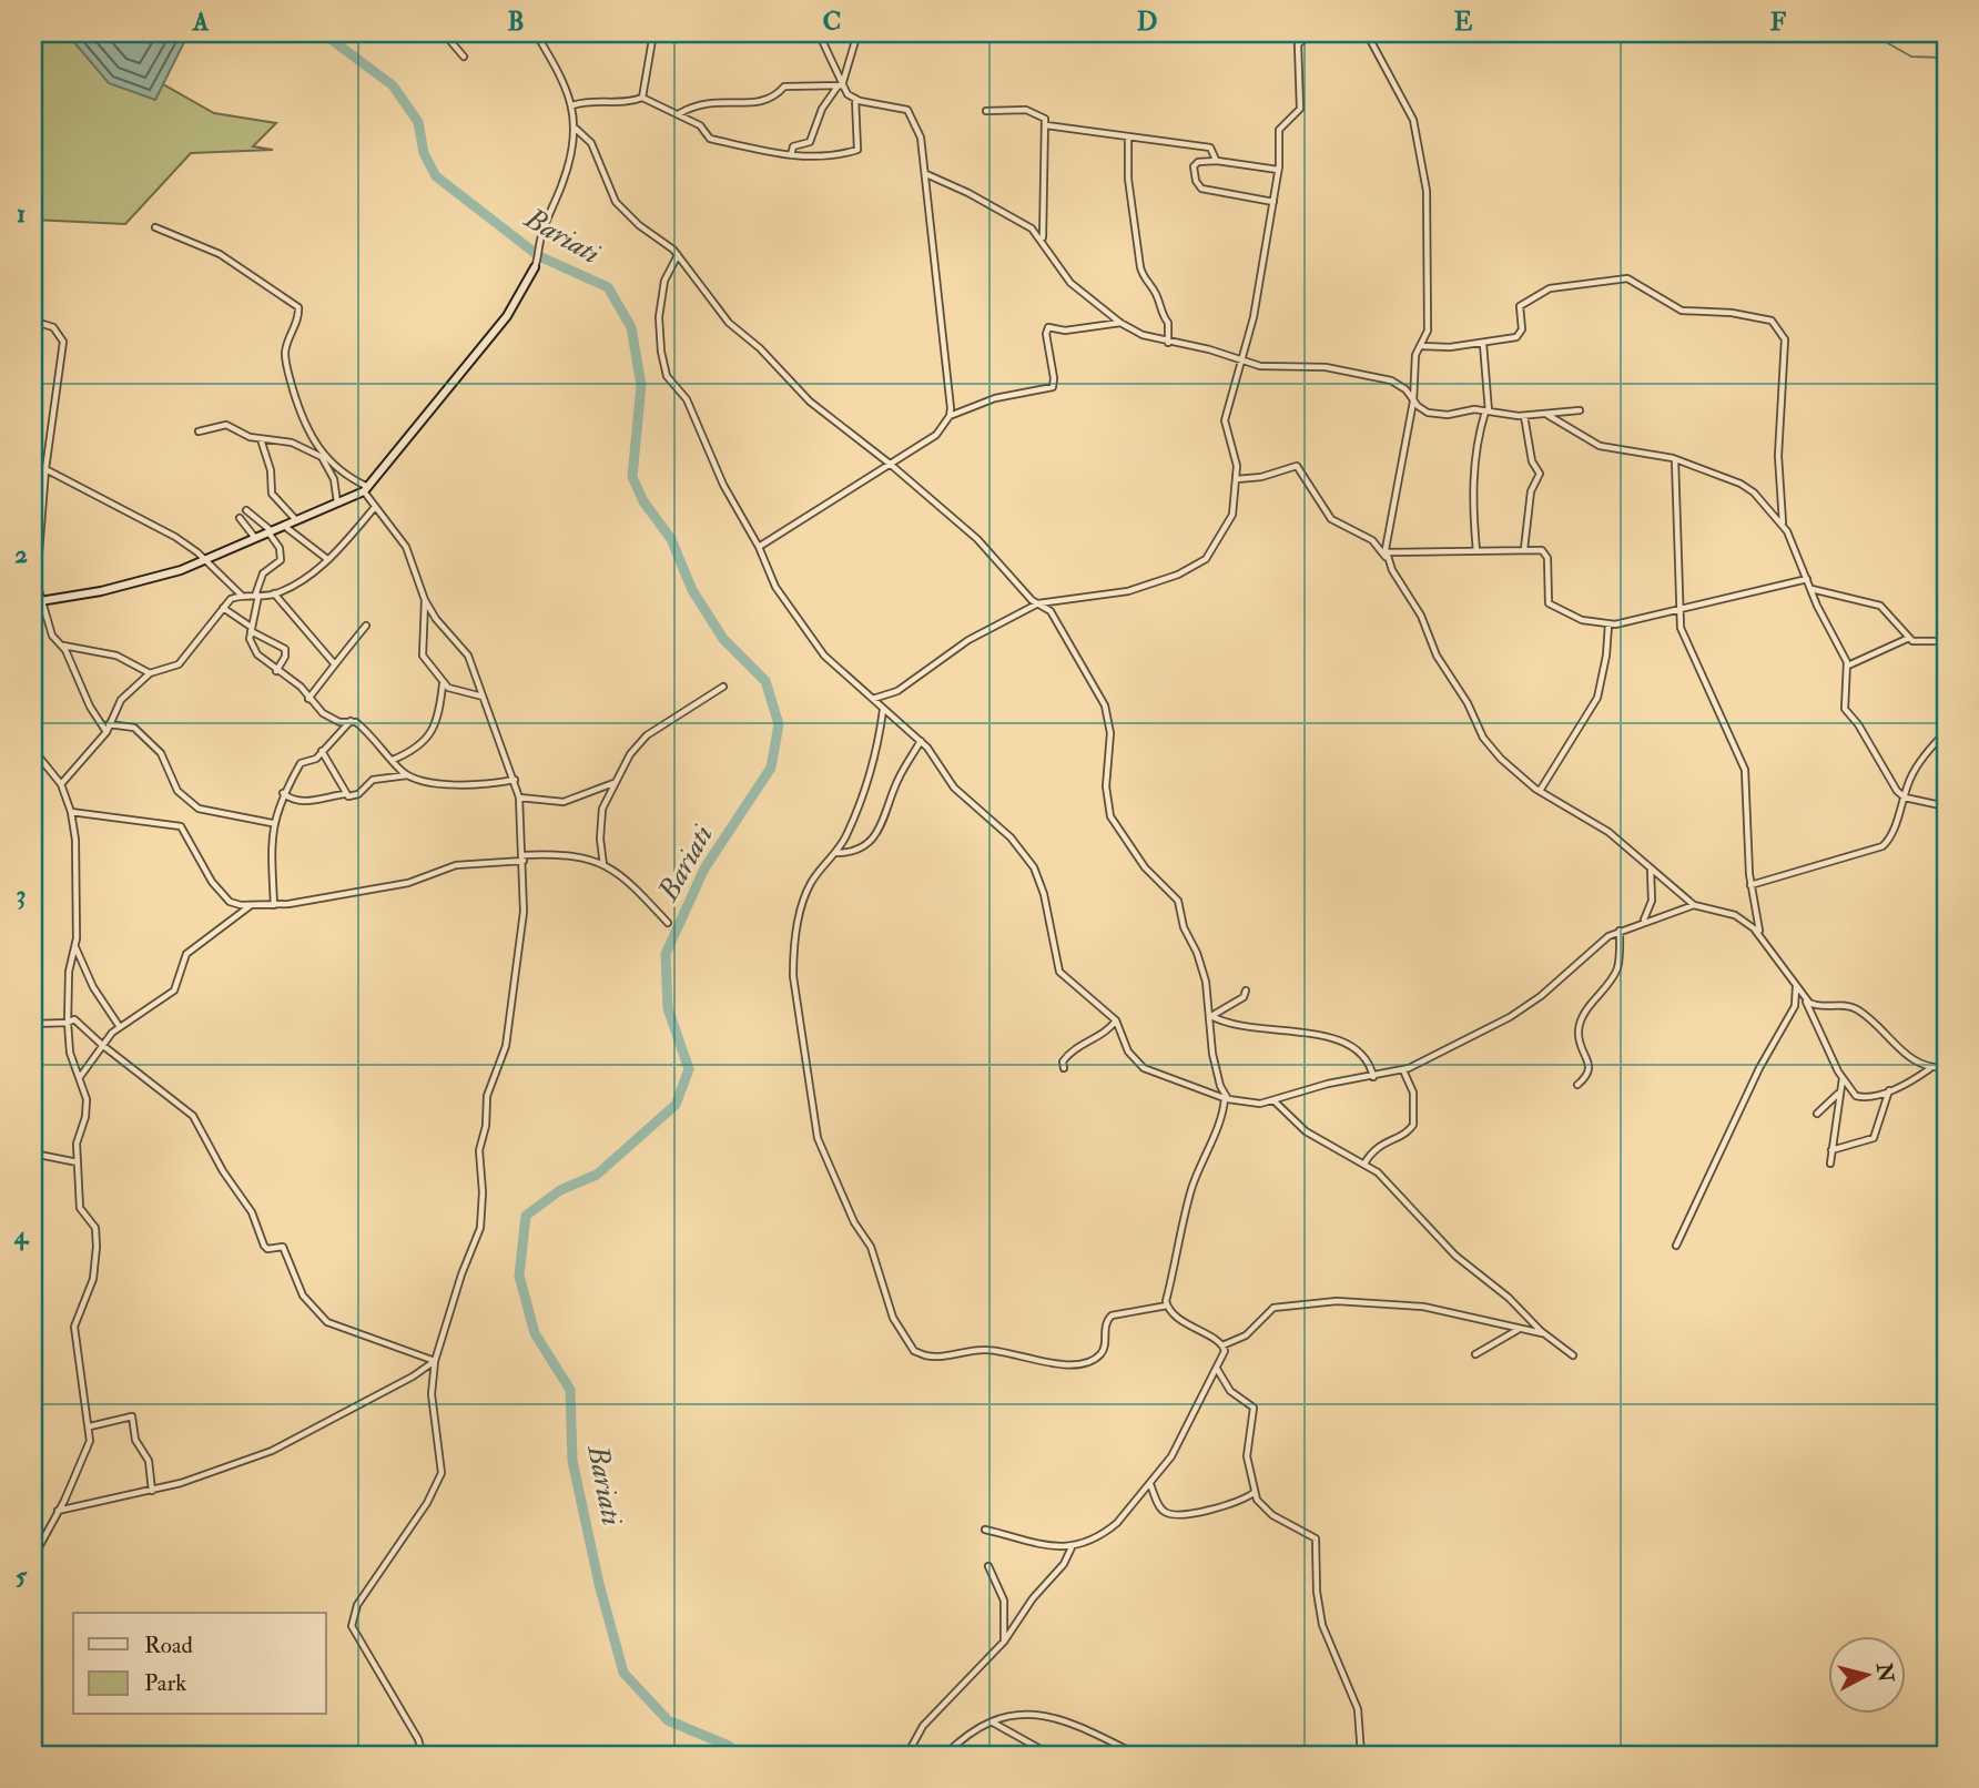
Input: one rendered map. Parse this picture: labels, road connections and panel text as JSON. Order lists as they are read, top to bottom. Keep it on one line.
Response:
{"water":["Bariati"],"legend":["Road","Park"],"north":"right","grid":{"columns":["A","B","C","D","E","F"],"rows":["1","2","3","4","5"]}}
